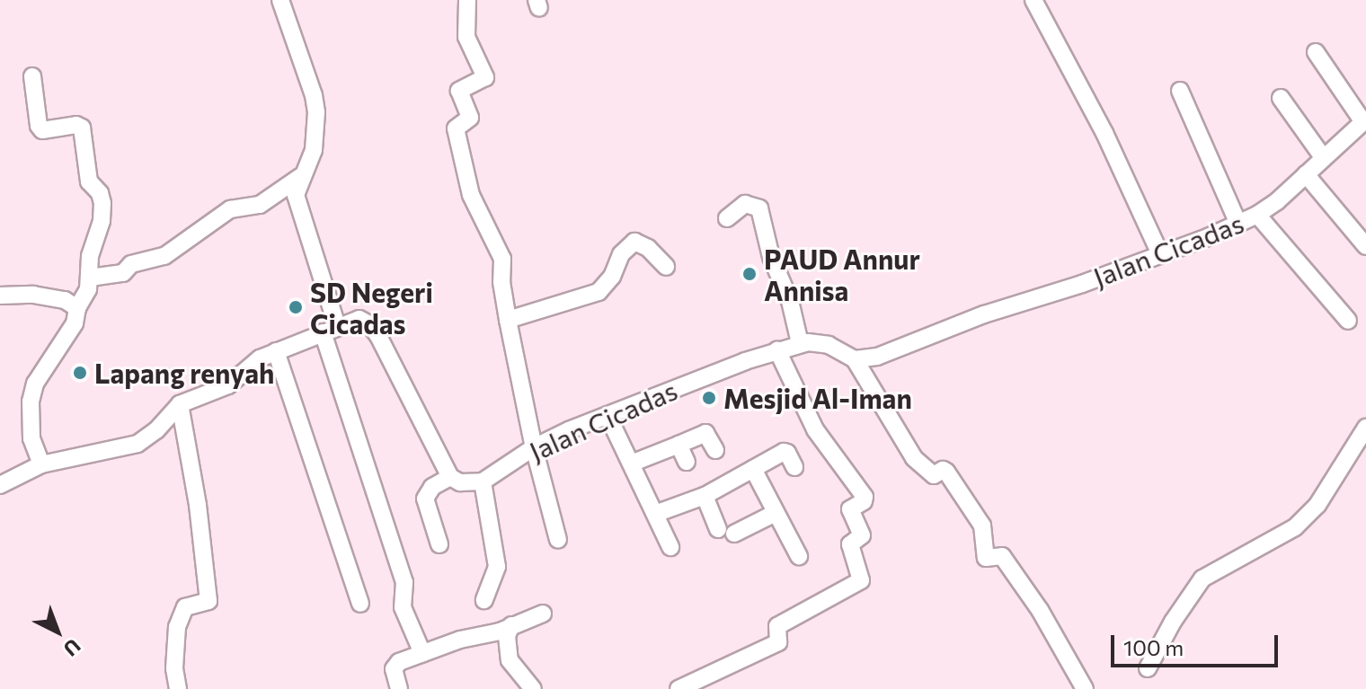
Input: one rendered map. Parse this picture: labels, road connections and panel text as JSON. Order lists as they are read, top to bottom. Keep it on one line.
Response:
{"streets":{"street":["Jalan Cicadas"]},"places":["PAUD Annur Annisa","SD Negeri Cicadas","Lapang renyah","Mesjid Al-Iman"],"scale_bar":"100 m","north":"bottom right"}
